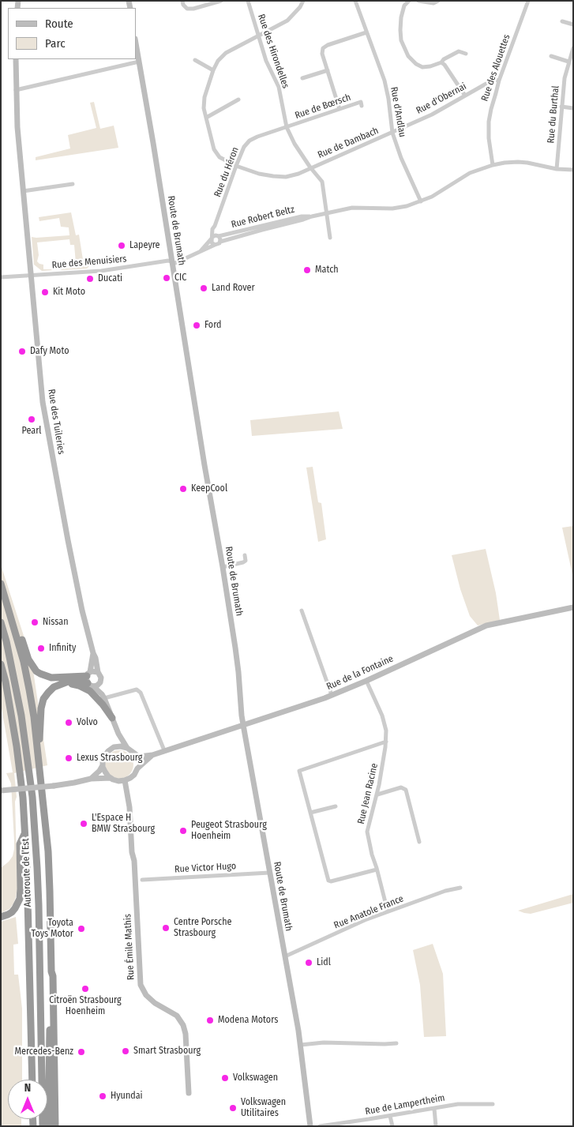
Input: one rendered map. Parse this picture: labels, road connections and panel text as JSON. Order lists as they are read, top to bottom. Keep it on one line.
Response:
{"streets":{"highway":["Autoroute de l’Est"],"street":["Rue des Hirondelles","Rue des Alouettes","Rue d'Obernai","Rue de Bœrsch","Rue d'Andlau","Rue du Burthal","Rue de Dambach","Rue du Héron","Rue Robert Beltz","Route de Brumath","Rue des Menuisiers","Rue des Tuileries","Rue de la Fontaine","Rue Jean Racine","Rue Victor Hugo","Rue Anatole France","Rue Émile Mathis","Rue de Lampertheim"]},"crossings":[["Rue des Hirondelles","Rue de Bœrsch"],["Rue des Hirondelles","Rue de Dambach"],["Rue des Hirondelles","Rue du Héron"],["Rue des Hirondelles","Rue Robert Beltz"],["Rue des Alouettes","Rue d'Obernai"],["Rue des Alouettes","Rue Robert Beltz"],["Rue d'Obernai","Rue d'Andlau"],["Rue d'Obernai","Rue de Dambach"],["Rue de Bœrsch","Rue du Héron"],["Rue d'Andlau","Rue de Dambach"],["Rue d'Andlau","Rue Robert Beltz"],["Rue du Burthal","Rue Robert Beltz"],["Rue de Dambach","Rue du Héron"],["Rue du Héron","Rue Robert Beltz"],["Rue Robert Beltz","Route de Brumath"],["Rue Robert Beltz","Rue des Menuisiers"],["Route de Brumath","Rue des Menuisiers"],["Route de Brumath","Rue de la Fontaine"],["Route de Brumath","Rue Victor Hugo"],["Route de Brumath","Rue Anatole France"],["Rue des Menuisiers","Rue des Tuileries"],["Rue des Tuileries","Rue de la Fontaine"],["Rue des Tuileries","Rue Émile Mathis"],["Rue de la Fontaine","Rue Jean Racine"],["Rue de la Fontaine","Rue Émile Mathis"],["Rue Jean Racine","Rue Anatole France"]],"places":["Lapeyre","Match","CIC","Ducati","Land Rover","Kit Moto","Ford","Dafy Moto","Pearl","KeepCool","Nissan","Infinity","Volvo","Lexus Strasbourg","L'Espace H BMW Strasbourg","Peugeot Strasbourg Hoenheim","Centre Porsche Strasbourg","Toyota Toys Motor","Lidl","Citroën Strasbourg Hoenheim","Modena Motors","Smart Strasbourg","Mercedes-Benz","Volkswagen","Hyundai","Volkswagen Utilitaires"],"legend":["Route","Parc"],"north":"top"}
